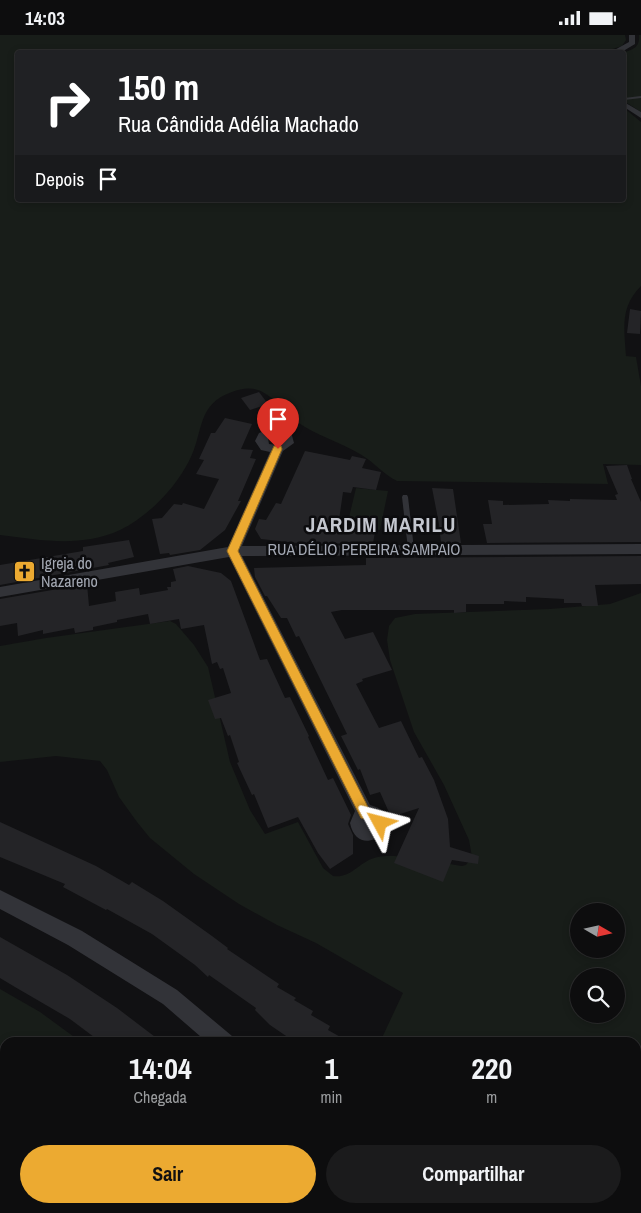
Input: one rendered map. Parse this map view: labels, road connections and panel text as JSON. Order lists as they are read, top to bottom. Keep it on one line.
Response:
{"streets":{"street":["RUA DÉLIO PEREIRA SAMPAIO"]},"districts":["JARDIM MARILU"],"places":{"church":["Igreja do Nazareno"]},"north":"right","page":{"status":"14:03","turn":["150 m","Rua Cândida Adélia Machado"],"then":"Depois","eta":["14:04","Chegada","1","min","220","m"],"buttons":["Sair","Compartilhar"]}}
